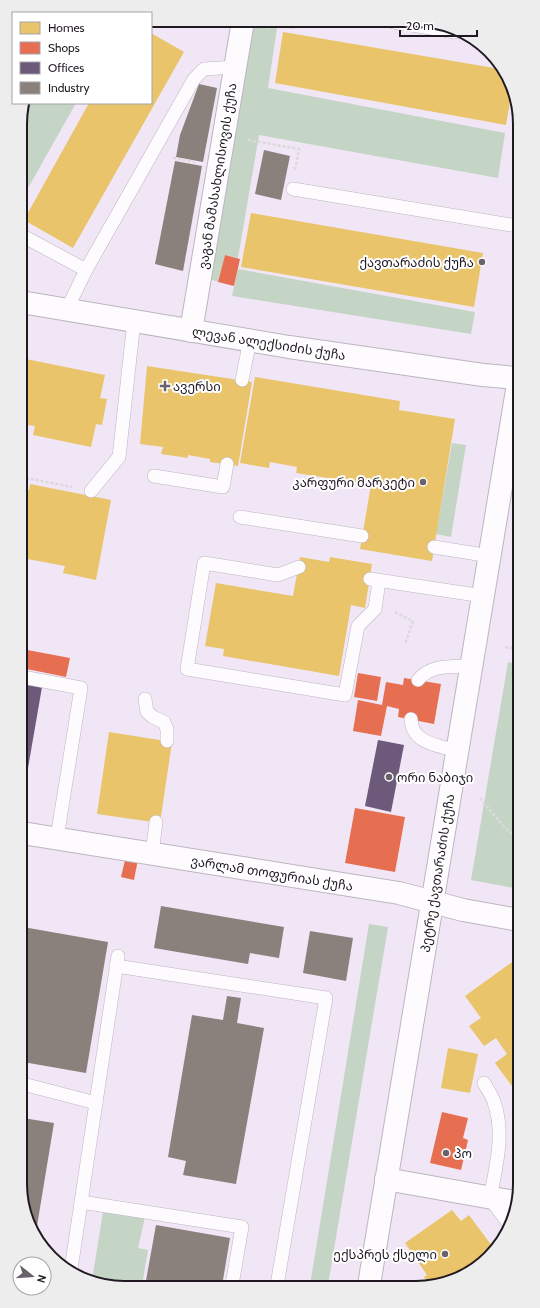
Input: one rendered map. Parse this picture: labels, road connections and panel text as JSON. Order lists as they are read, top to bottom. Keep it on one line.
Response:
{"streets":{"main road":["ვაგან მამასახლისოვის ქუჩა","ლევან ალექსიძის ქუჩა","ვარლამ თოფურიას ქუჩა","პეტრე ქავთარაძის ქუჩა"]},"crossings":[["ვაგან მამასახლისოვის ქუჩა","ლევან ალექსიძის ქუჩა"],["ვარლამ თოფურიას ქუჩა","პეტრე ქავთარაძის ქუჩა"]],"places":{"other":["ქავთარაძის ქუჩა","კარფური მარკეტი","ორი ნაბიჯი","პო","ექსპრეს ქსელი"],"health":["ავერსი"]},"legend":["Homes","Shops","Offices","Industry"],"scale_bar":"20 m","north":"right"}
